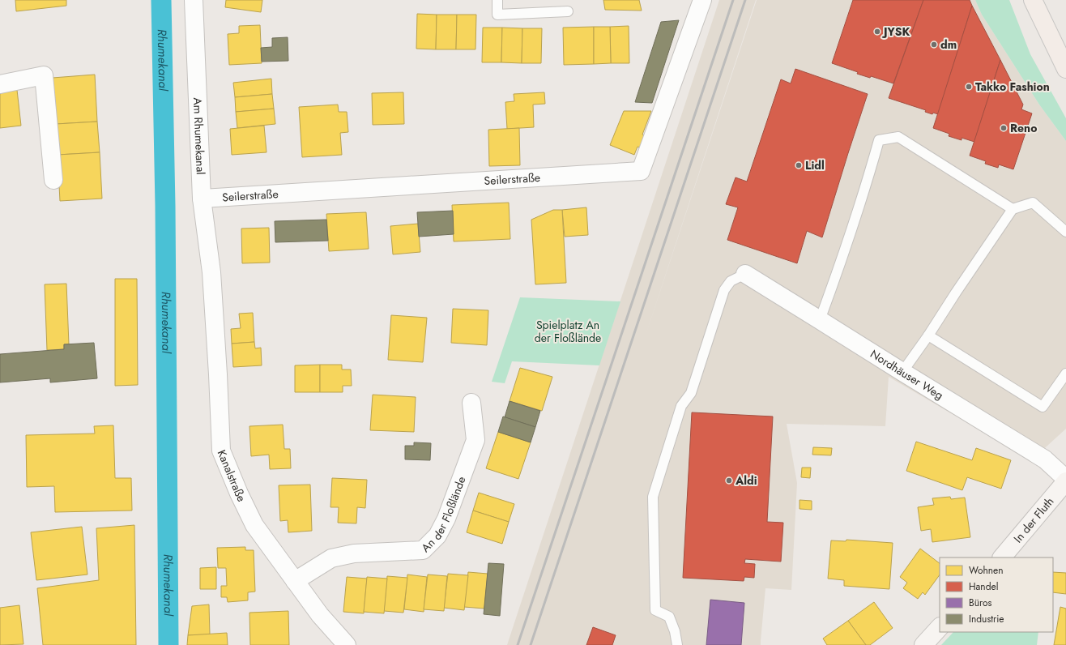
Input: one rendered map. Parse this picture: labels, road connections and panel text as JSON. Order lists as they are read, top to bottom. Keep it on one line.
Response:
{"streets":{"main road":["In der Fluth"],"street":["Am Rhumekanal","Seilerstraße","Nordhäuser Weg","Kanalstraße","An der Floßlände"]},"crossings":[["Am Rhumekanal","Seilerstraße"],["Am Rhumekanal","Kanalstraße"],["Nordhäuser Weg","In der Fluth"],["Kanalstraße","An der Floßlände"]],"water":["Rhumekanal"],"parks":["Spielplatz An der Floßlände"],"places":["JYSK","dm","Takko Fashion","Reno","Lidl","Aldi"],"legend":["Wohnen","Handel","Büros","Industrie"]}
